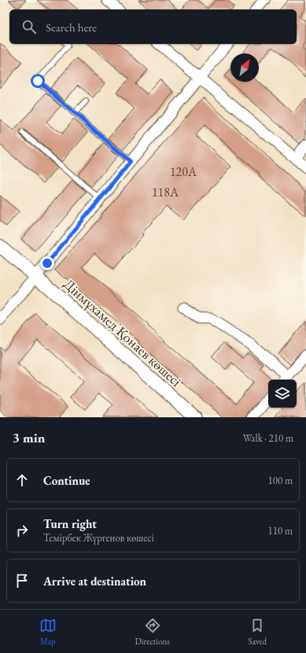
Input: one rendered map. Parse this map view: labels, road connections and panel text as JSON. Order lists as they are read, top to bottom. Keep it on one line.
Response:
{"streets":{"street":["Дінмұхамед Қонаев көшесі"]},"house_numbers":["120А","118А"],"north":"top right","page":{"search":"Search here","heading":["3 min","Walk · 210 m"],"list":[["Continue","100 m"],["Turn right","Темірбек Жүргенов көшесі","110 m"],"Arrive at destination"],"nav":["Map","Directions","Saved"]}}
